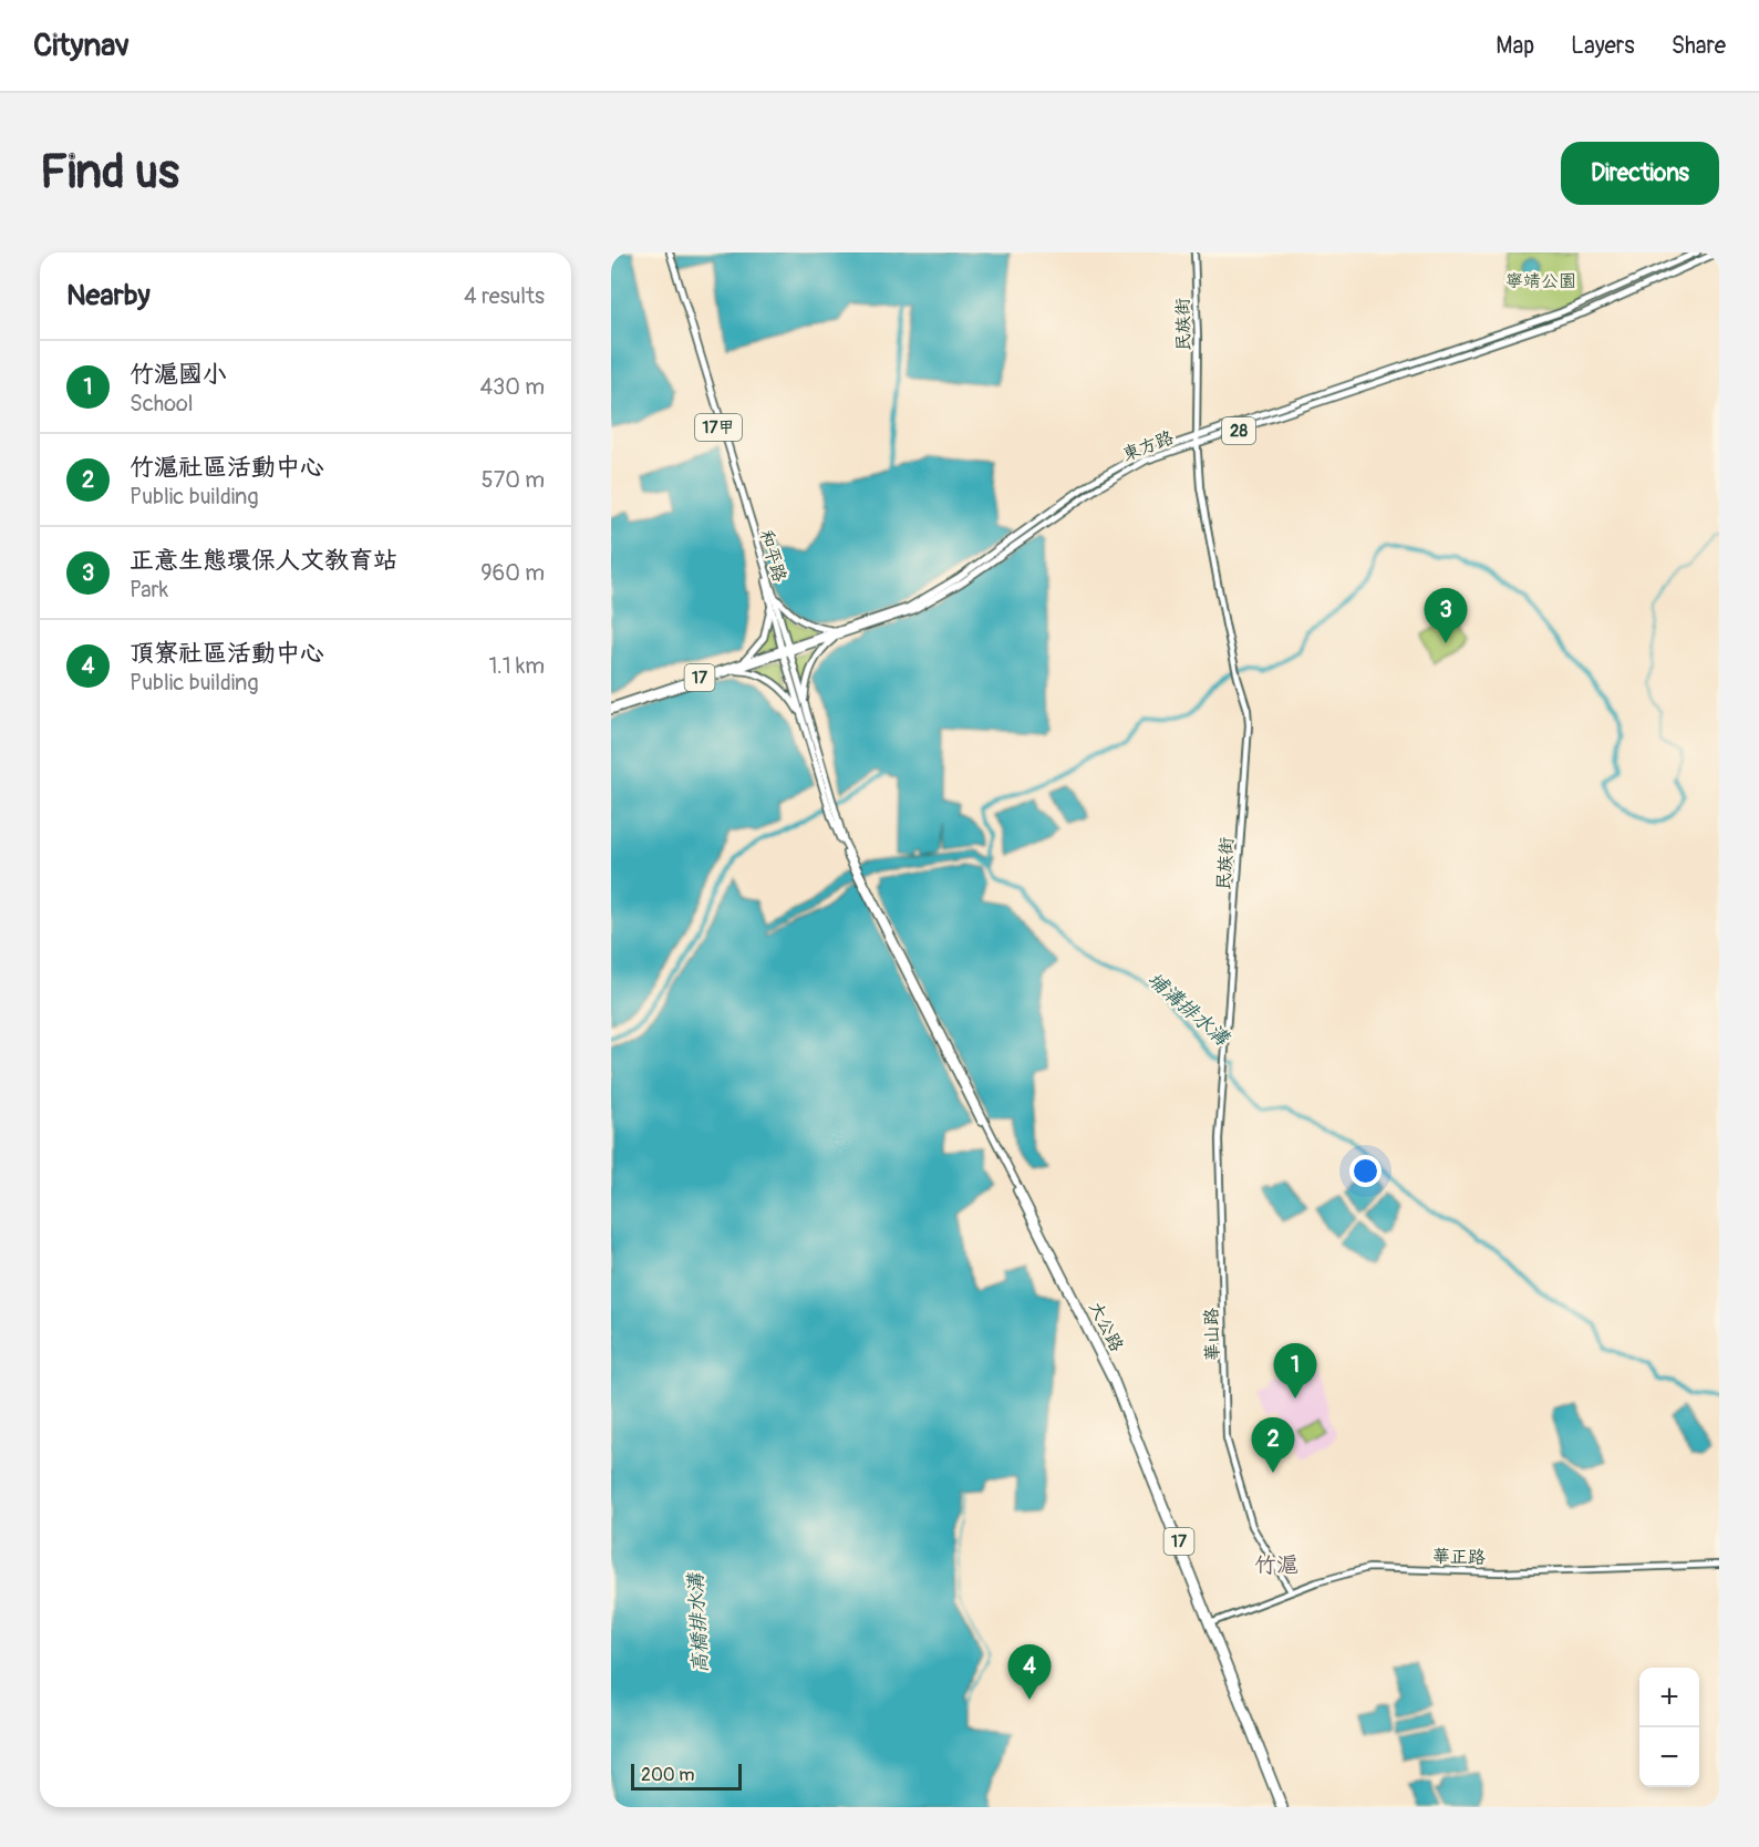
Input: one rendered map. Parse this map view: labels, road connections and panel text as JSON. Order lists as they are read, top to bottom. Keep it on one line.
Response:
{"streets":{"main road":["17甲","28","東方路","和平路","17","大公路"],"street":["民族街","華山路","華正路"]},"crossings":[["民族街","東方路"],["民族街","華山路"],["東方路","和平路"],["和平路","大公路"],["大公路","華正路"],["華山路","華正路"]],"districts":["竹滬"],"water":["埔溝排水溝","高橋排水溝"],"parks":["寧靖公園"],"scale_bar":"200 m","page":{"header":"Citynav","nav":["Map","Layers","Share"],"buttons":"Directions","title":"Find us","heading":["Nearby","4 results"],"list":[{"mark":"1","name":"竹滬國小","note":"School","value":"430 m"},{"mark":"2","name":"竹滬社區活動中心","note":"Public building","value":"570 m"},{"mark":"3","name":"正意生態環保人文教育站","note":"Park","value":"960 m"},{"mark":"4","name":"頂寮社區活動中心","note":"Public building","value":"1.1 km"}],"pins":["3","1","2","4"],"map_buttons":["+","−"],"scale":"200 m"}}
